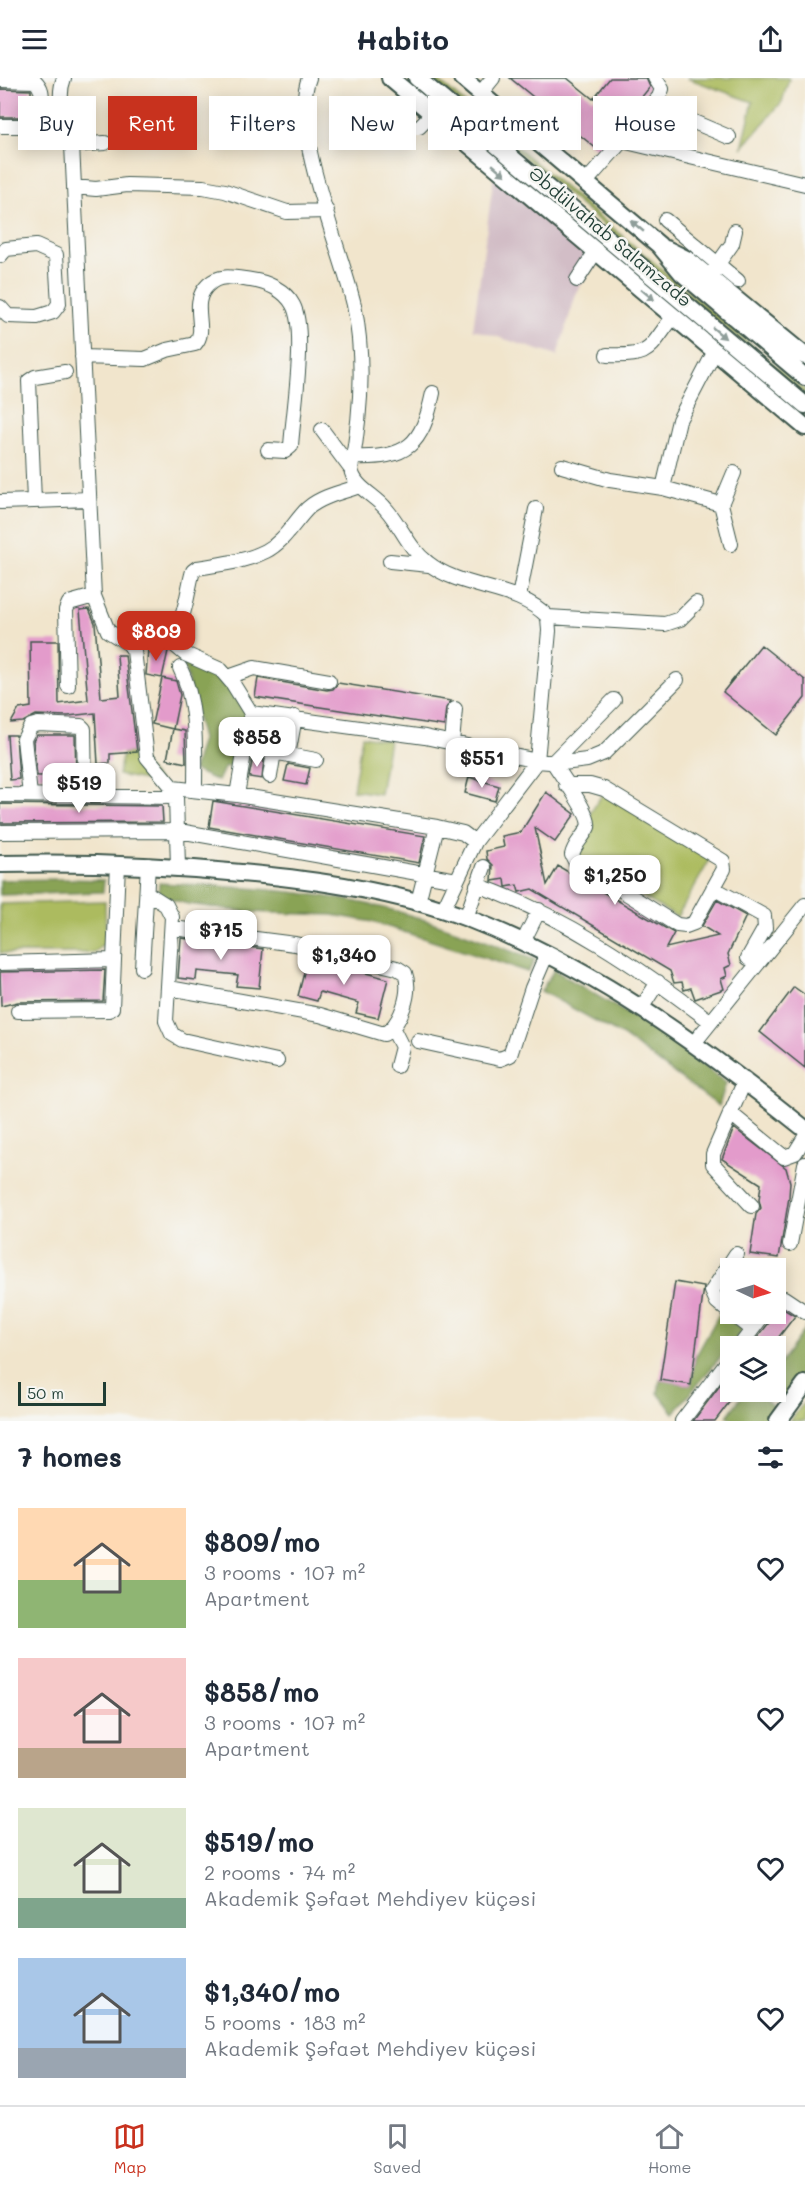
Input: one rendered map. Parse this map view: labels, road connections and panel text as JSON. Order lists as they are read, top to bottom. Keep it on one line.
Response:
{"streets":{"main road":["Əbdülvahab Salamzadə"]},"scale_bar":"50 m","north":"right","page":{"header":"Habito","chip":["Buy","Rent","Filters","New","Apartment","House"],"price":["$809","$858","$551","$519","$1,250","$715","$1,340"],"scale":"50 m","heading":"7 homes","list":[{"name":"$809/mo","note":"3 rooms · 107 m² · Apartment"},{"name":"$858/mo","note":"3 rooms · 107 m² · Apartment"},{"name":"$519/mo","note":"2 rooms · 74 m² · Akademik Şəfaət Mehdiyev küçəsi"},{"name":"$1,340/mo","note":"5 rooms · 183 m² · Akademik Şəfaət Mehdiyev küçəsi"}],"tabs":["Map","Saved","Home"]}}
